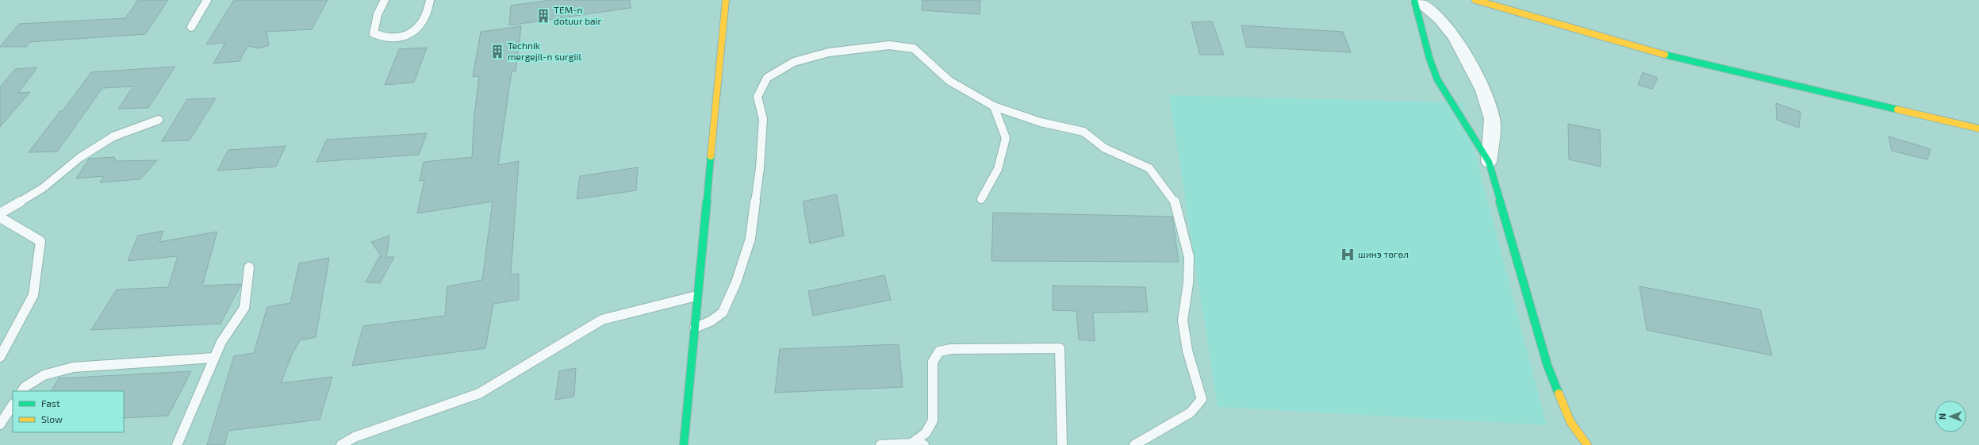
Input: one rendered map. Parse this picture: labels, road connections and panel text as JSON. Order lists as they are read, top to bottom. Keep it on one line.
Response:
{"places":{"building":["TEM-n dotuur bair","Technik mergejil-n surgiil"],"hospital":["шинэ төгөл"]},"legend":["Fast","Slow"],"north":"left"}
